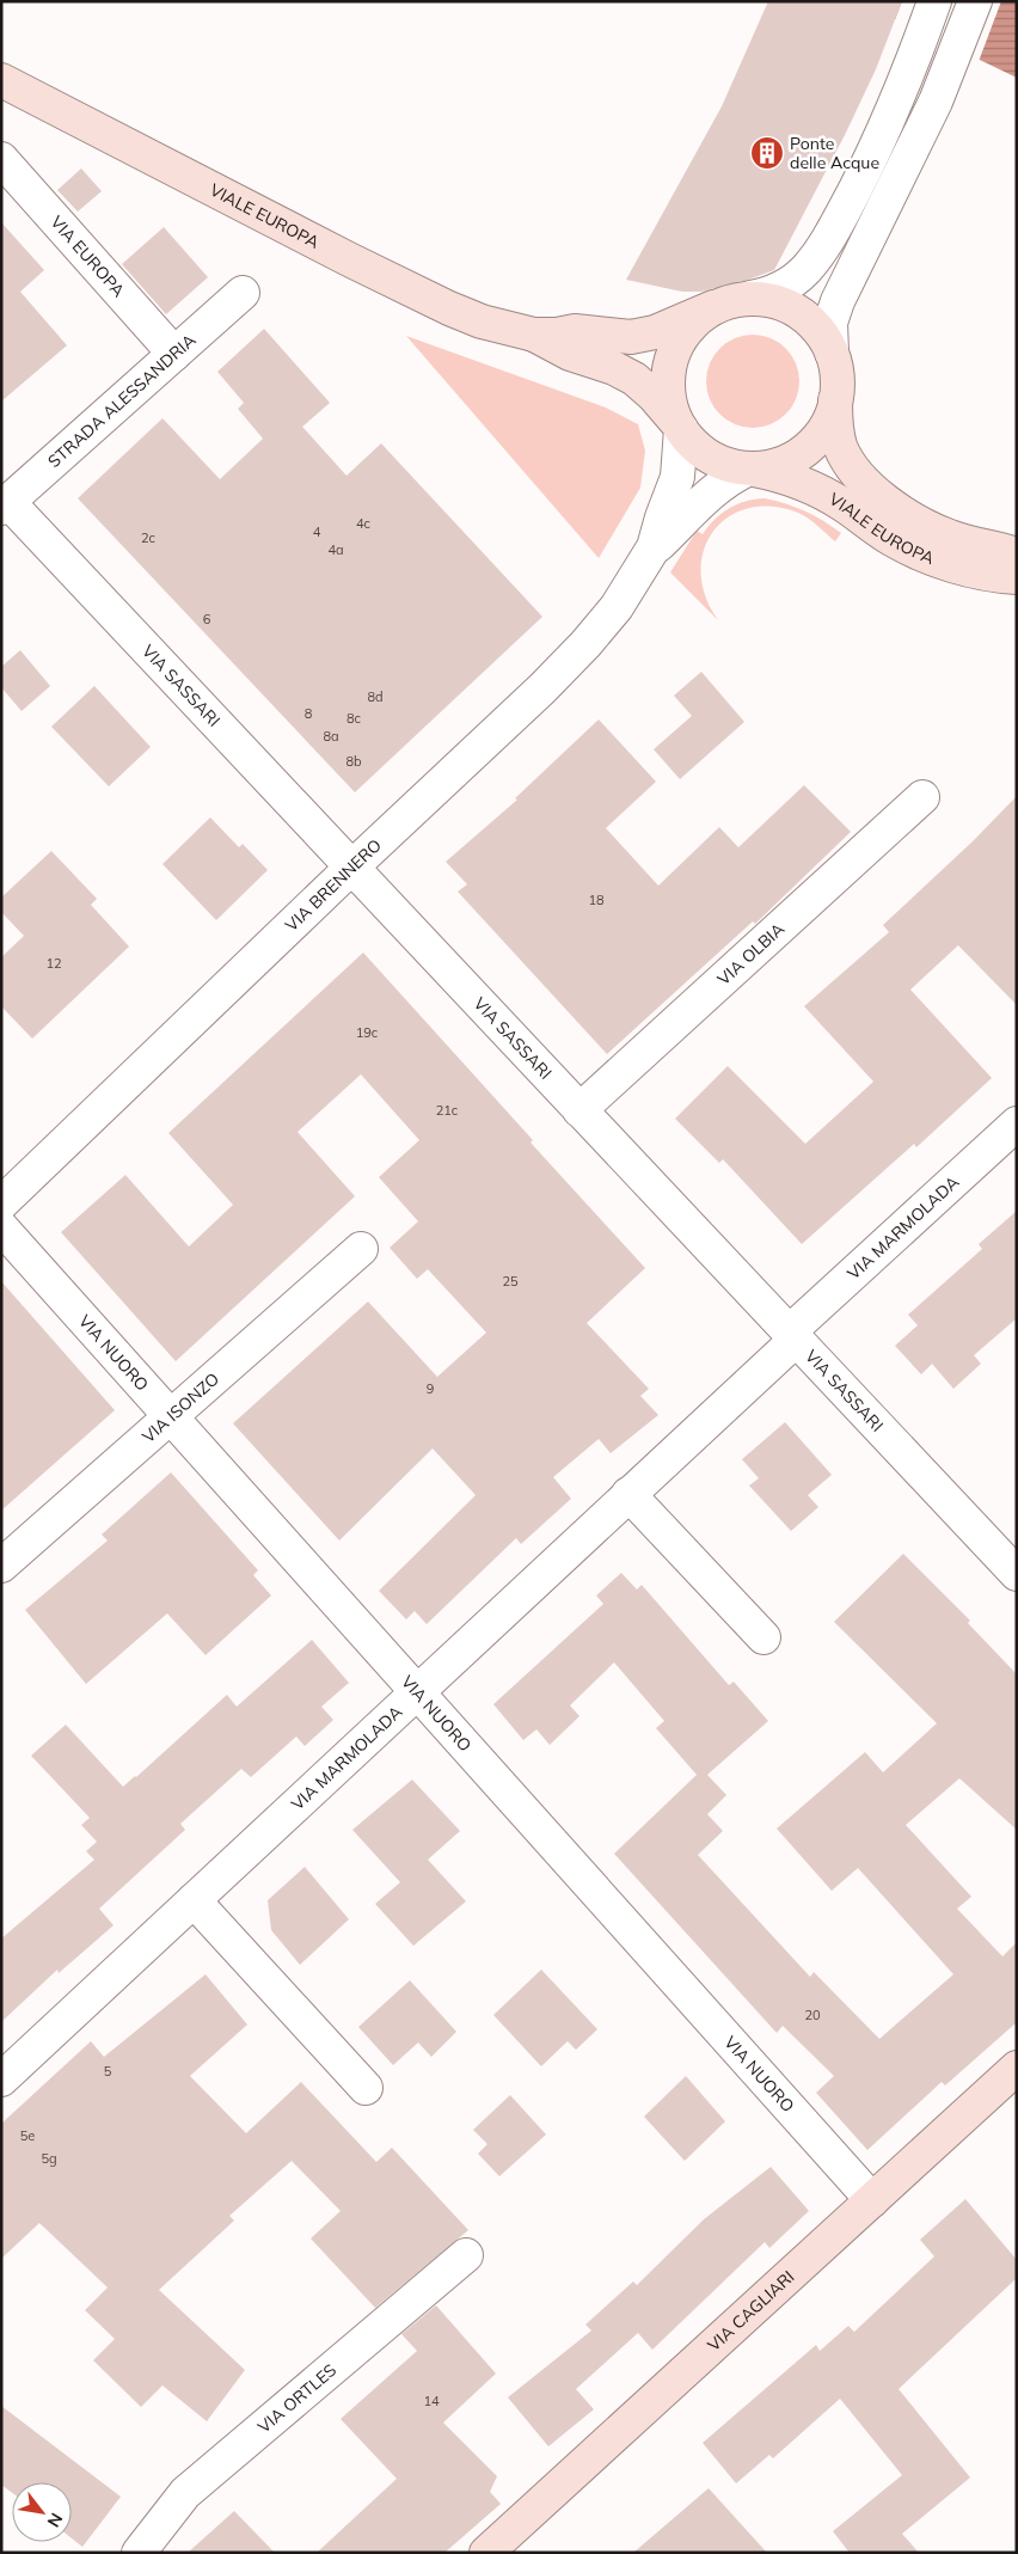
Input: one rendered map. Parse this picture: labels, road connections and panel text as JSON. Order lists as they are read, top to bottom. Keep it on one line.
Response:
{"streets":{"main road":["VIALE EUROPA","VIA CAGLIARI"],"street":["VIA EUROPA","STRADA ALESSANDRIA","VIA SASSARI","VIA BRENNERO","VIA OLBIA","VIA MARMOLADA","VIA NUORO","VIA ISONZO","VIA ORTLES"]},"crossings":[["VIALE EUROPA","VIA BRENNERO"],["VIA EUROPA","STRADA ALESSANDRIA"],["STRADA ALESSANDRIA","VIA SASSARI"],["VIA SASSARI","VIA BRENNERO"],["VIA SASSARI","VIA OLBIA"],["VIA SASSARI","VIA MARMOLADA"],["VIA MARMOLADA","VIA NUORO"],["VIA NUORO","VIA ISONZO"],["VIA NUORO","VIA CAGLIARI"]],"places":{"building":["Ponte delle Acque"]},"house_numbers":["4c","4","2c","4a","6","8d","8","8c","8a","8b","18","12","19c","21c","25","9","20","5","5e","5g","14"],"north":"bottom right"}
